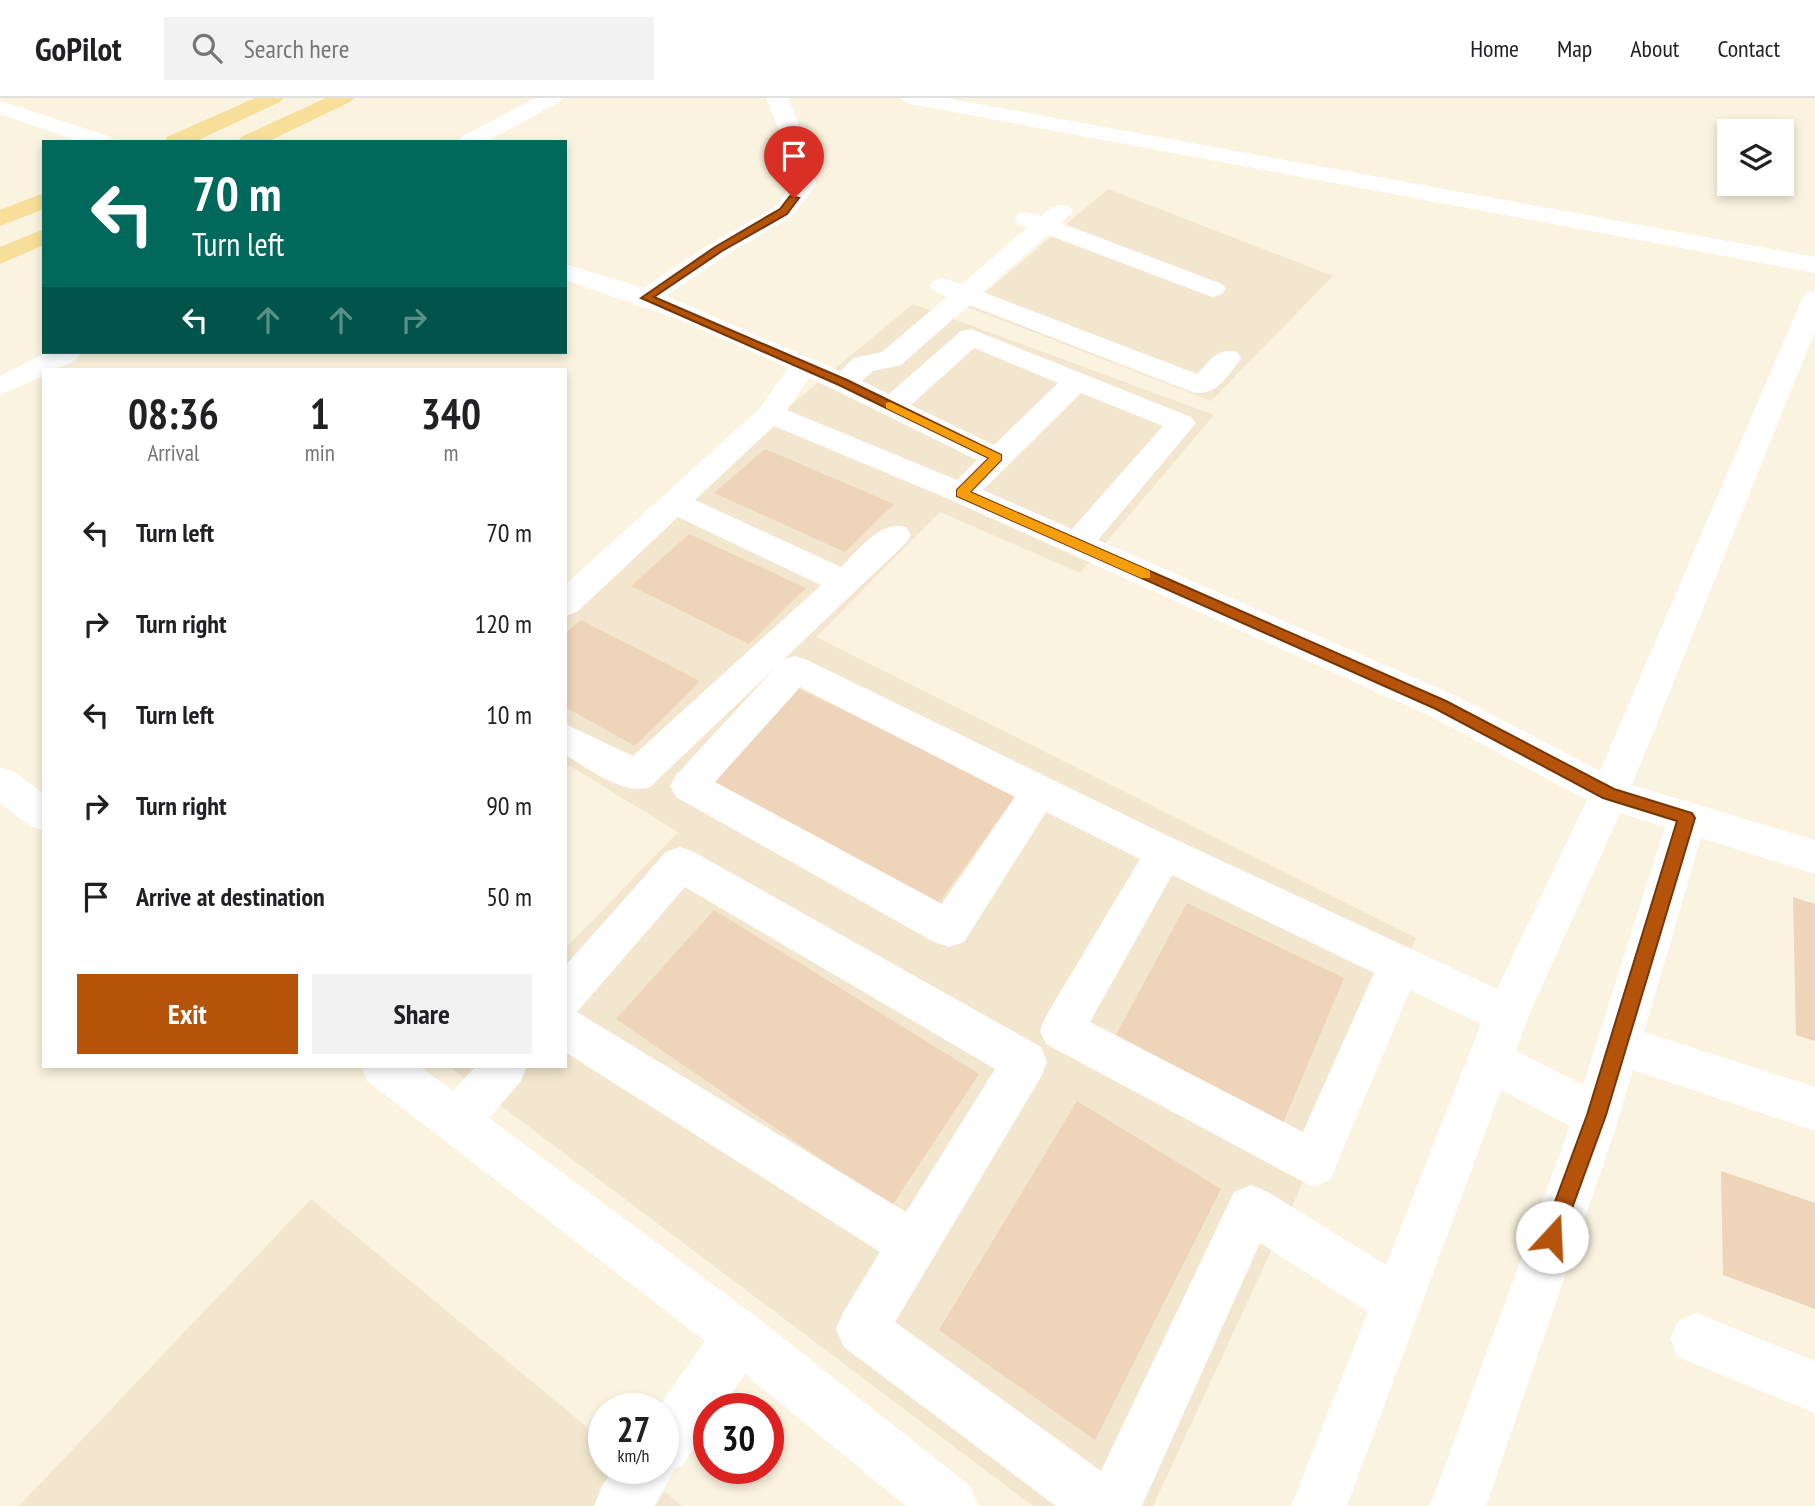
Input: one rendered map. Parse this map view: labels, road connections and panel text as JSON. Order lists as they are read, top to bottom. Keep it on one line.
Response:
{"page":{"header":"GoPilot","search":"Search here","nav":["Home","Map","About","Contact"],"turn":["70 m","Turn left"],"eta":["08:36","Arrival","1","min","340","m"],"list":[{"name":"Turn left","value":"70 m"},{"name":"Turn right","value":"120 m"},{"name":"Turn left","value":"10 m"},{"name":"Turn right","value":"90 m"},{"name":"Arrive at destination","value":"50 m"}],"buttons":["Exit","Share"],"speed":"27 km/h","limit":"30"}}
